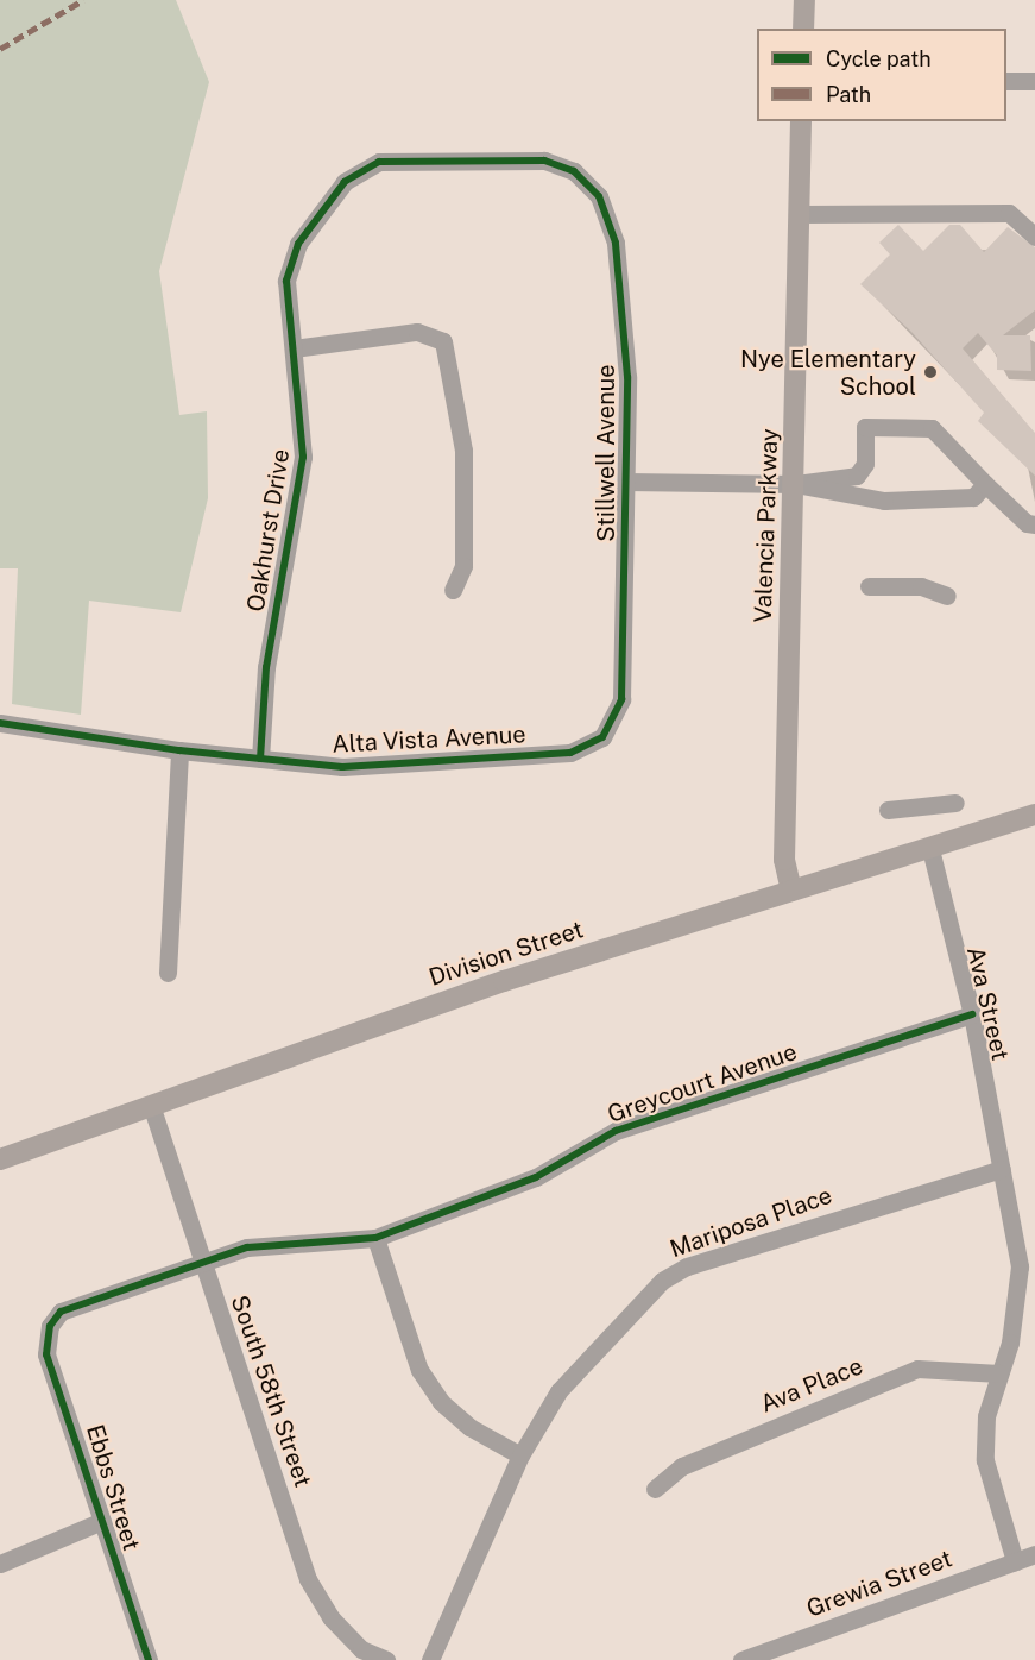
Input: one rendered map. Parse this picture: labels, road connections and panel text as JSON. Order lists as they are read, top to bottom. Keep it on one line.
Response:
{"streets":{"main road":["Valencia Parkway","Division Street"],"street":["Stillwell Avenue","Oakhurst Drive","Alta Vista Avenue","Ava Street","Greycourt Avenue","Mariposa Place","Ava Place","South 58th Street","Ebbs Street","Grewia Street"]},"crossings":[["Stillwell Avenue","Oakhurst Drive"],["Stillwell Avenue","Alta Vista Avenue"],["Valencia Parkway","Division Street"],["Oakhurst Drive","Alta Vista Avenue"],["Division Street","Ava Street"],["Division Street","South 58th Street"],["Ava Street","Greycourt Avenue"],["Ava Street","Mariposa Place"],["Ava Street","Ava Place"],["Ava Street","Grewia Street"],["Greycourt Avenue","South 58th Street"],["Greycourt Avenue","Ebbs Street"]],"places":["Nye Elementary School"],"legend":["Cycle path","Path"]}
